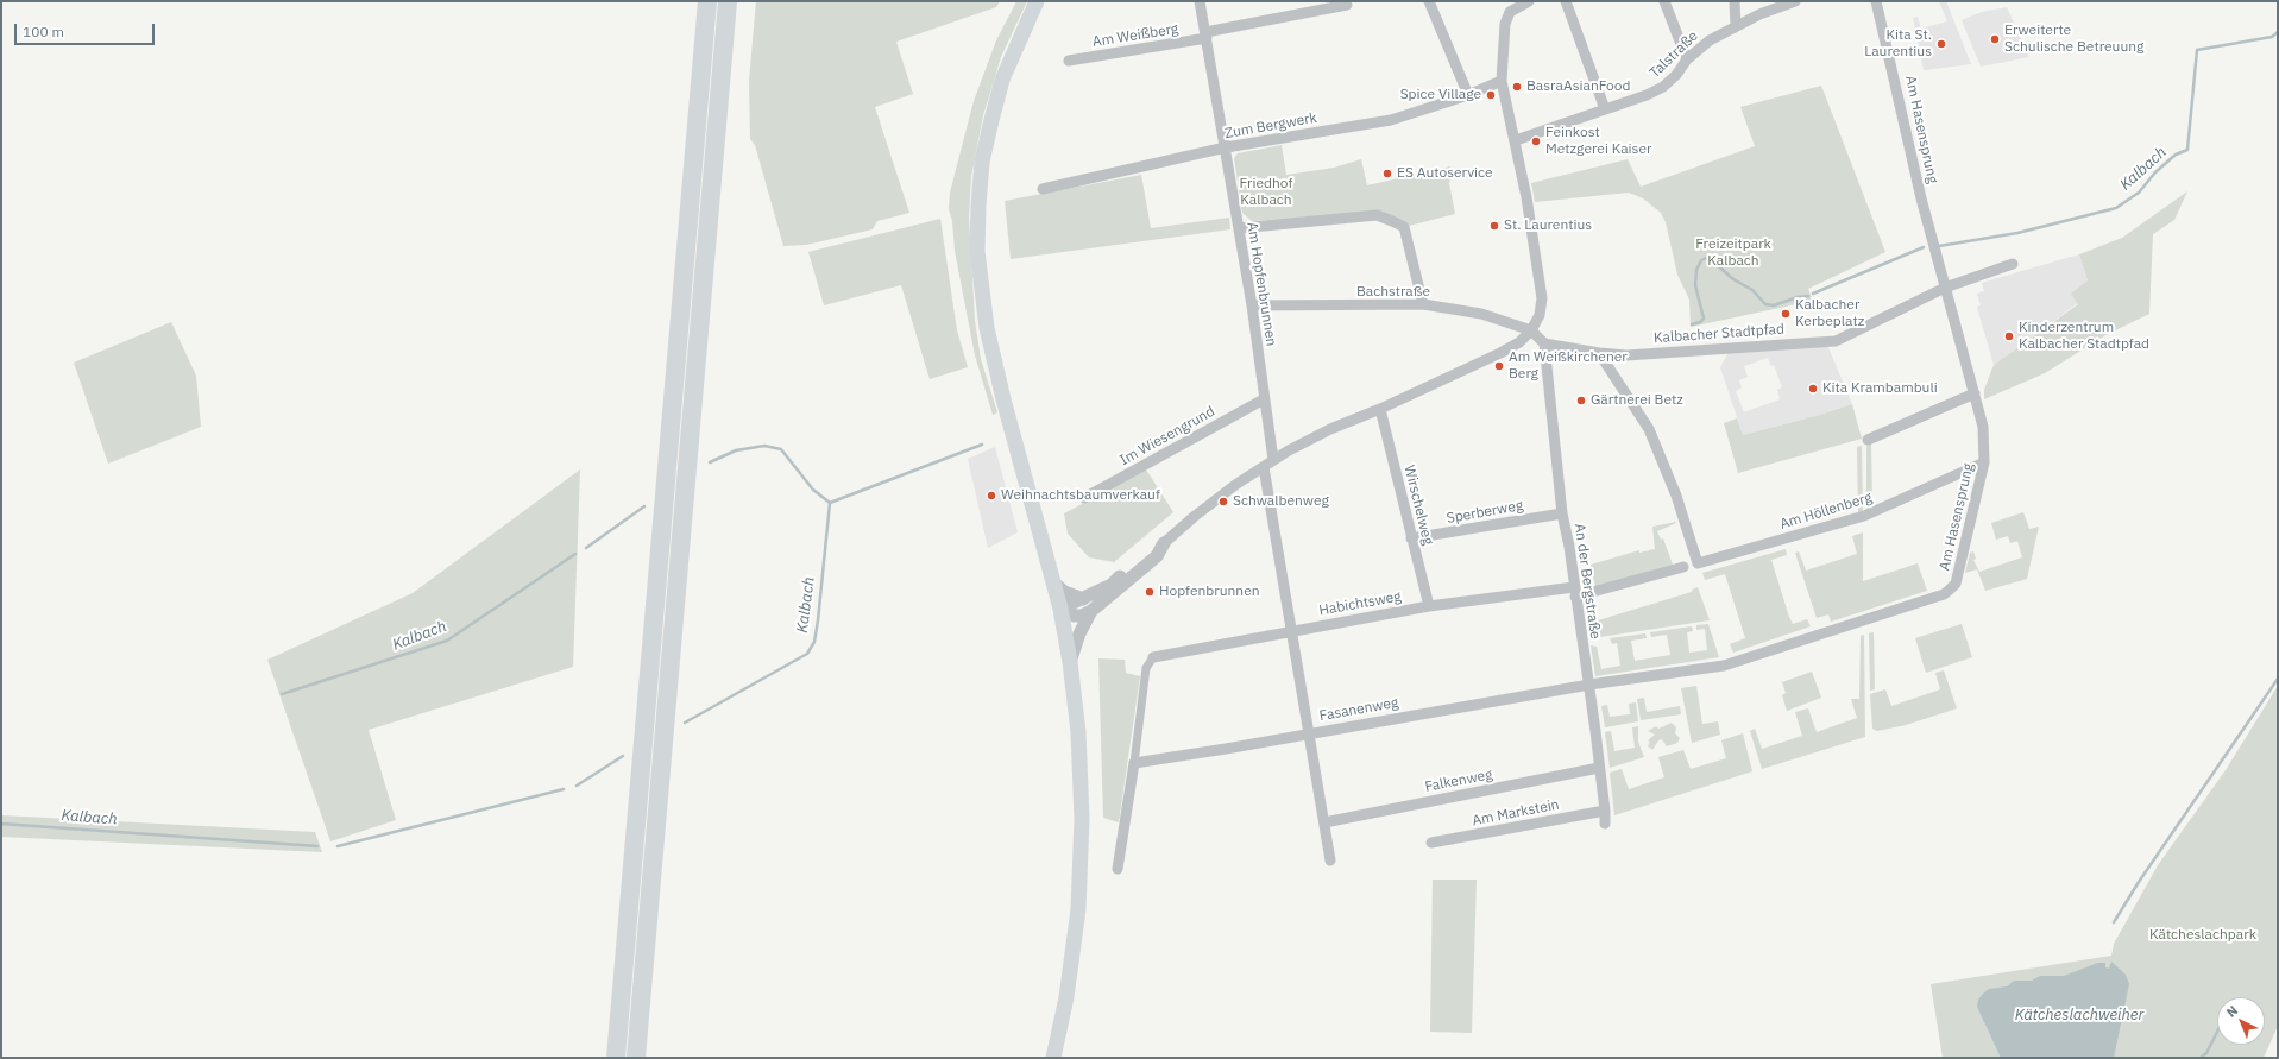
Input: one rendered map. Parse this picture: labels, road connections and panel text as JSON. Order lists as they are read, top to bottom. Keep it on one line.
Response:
{"streets":{"street":["Am Weißberg","Talstraße","Zum Bergwerk","Am Hasensprung","Am Hopfenbrunnen","Bachstraße","Kalbacher Stadtpfad","Im Wiesengrund","Wirschelweg","Am Höllenberg","Sperberweg","An der Bergstraße","Habichtsweg","Fasanenweg","Falkenweg","Am Markstein"]},"crossings":[["Am Weißberg","Am Hopfenbrunnen"],["Zum Bergwerk","Am Hopfenbrunnen"],["Am Hasensprung","Kalbacher Stadtpfad"],["Am Hasensprung","Am Höllenberg"],["Am Hasensprung","An der Bergstraße"],["Am Hasensprung","Fasanenweg"],["Am Hopfenbrunnen","Bachstraße"],["Am Hopfenbrunnen","Im Wiesengrund"],["Kalbacher Stadtpfad","Am Höllenberg"],["Kalbacher Stadtpfad","An der Bergstraße"],["Wirschelweg","Sperberweg"],["Wirschelweg","Habichtsweg"],["Sperberweg","An der Bergstraße"],["An der Bergstraße","Habichtsweg"],["An der Bergstraße","Fasanenweg"],["An der Bergstraße","Falkenweg"],["An der Bergstraße","Am Markstein"]],"water":["Kalbach","Kätcheslachweiher"],"parks":["Friedhof Kalbach","Freizeitpark Kalbach","Kätcheslachpark"],"places":["Erweiterte Schulische Betreuung","Kita St. Laurentius","BasraAsianFood","Spice Village","Feinkost Metzgerei Kaiser","ES Autoservice","St. Laurentius","Kalbacher Kerbeplatz","Kinderzentrum Kalbacher Stadtpfad","Am Weißkirchener Berg","Kita Krambambuli","Gärtnerei Betz","Weihnachtsbaumverkauf","Schwalbenweg","Hopfenbrunnen"],"scale_bar":"100 m","north":"top left"}
